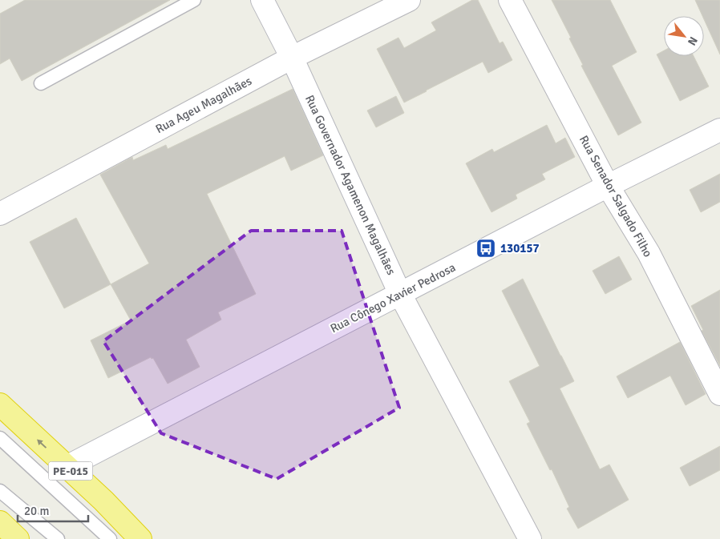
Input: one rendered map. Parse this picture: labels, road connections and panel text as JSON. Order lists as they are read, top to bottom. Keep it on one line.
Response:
{"streets":{"highway":["PE-015"],"street":["Rua Ageu Magalhães","Rua Governador Agamenon Magalhães","Rua Senador Salgado Filho","Rua Cônego Xavier Pedrosa"]},"crossings":[["Rua Ageu Magalhães","Rua Governador Agamenon Magalhães"],["Rua Governador Agamenon Magalhães","Rua Cônego Xavier Pedrosa"],["Rua Senador Salgado Filho","Rua Cônego Xavier Pedrosa"],["Rua Cônego Xavier Pedrosa","PE-015"]],"places":{"bus stop":["130157"]},"scale_bar":"20 m","north":"bottom right"}
